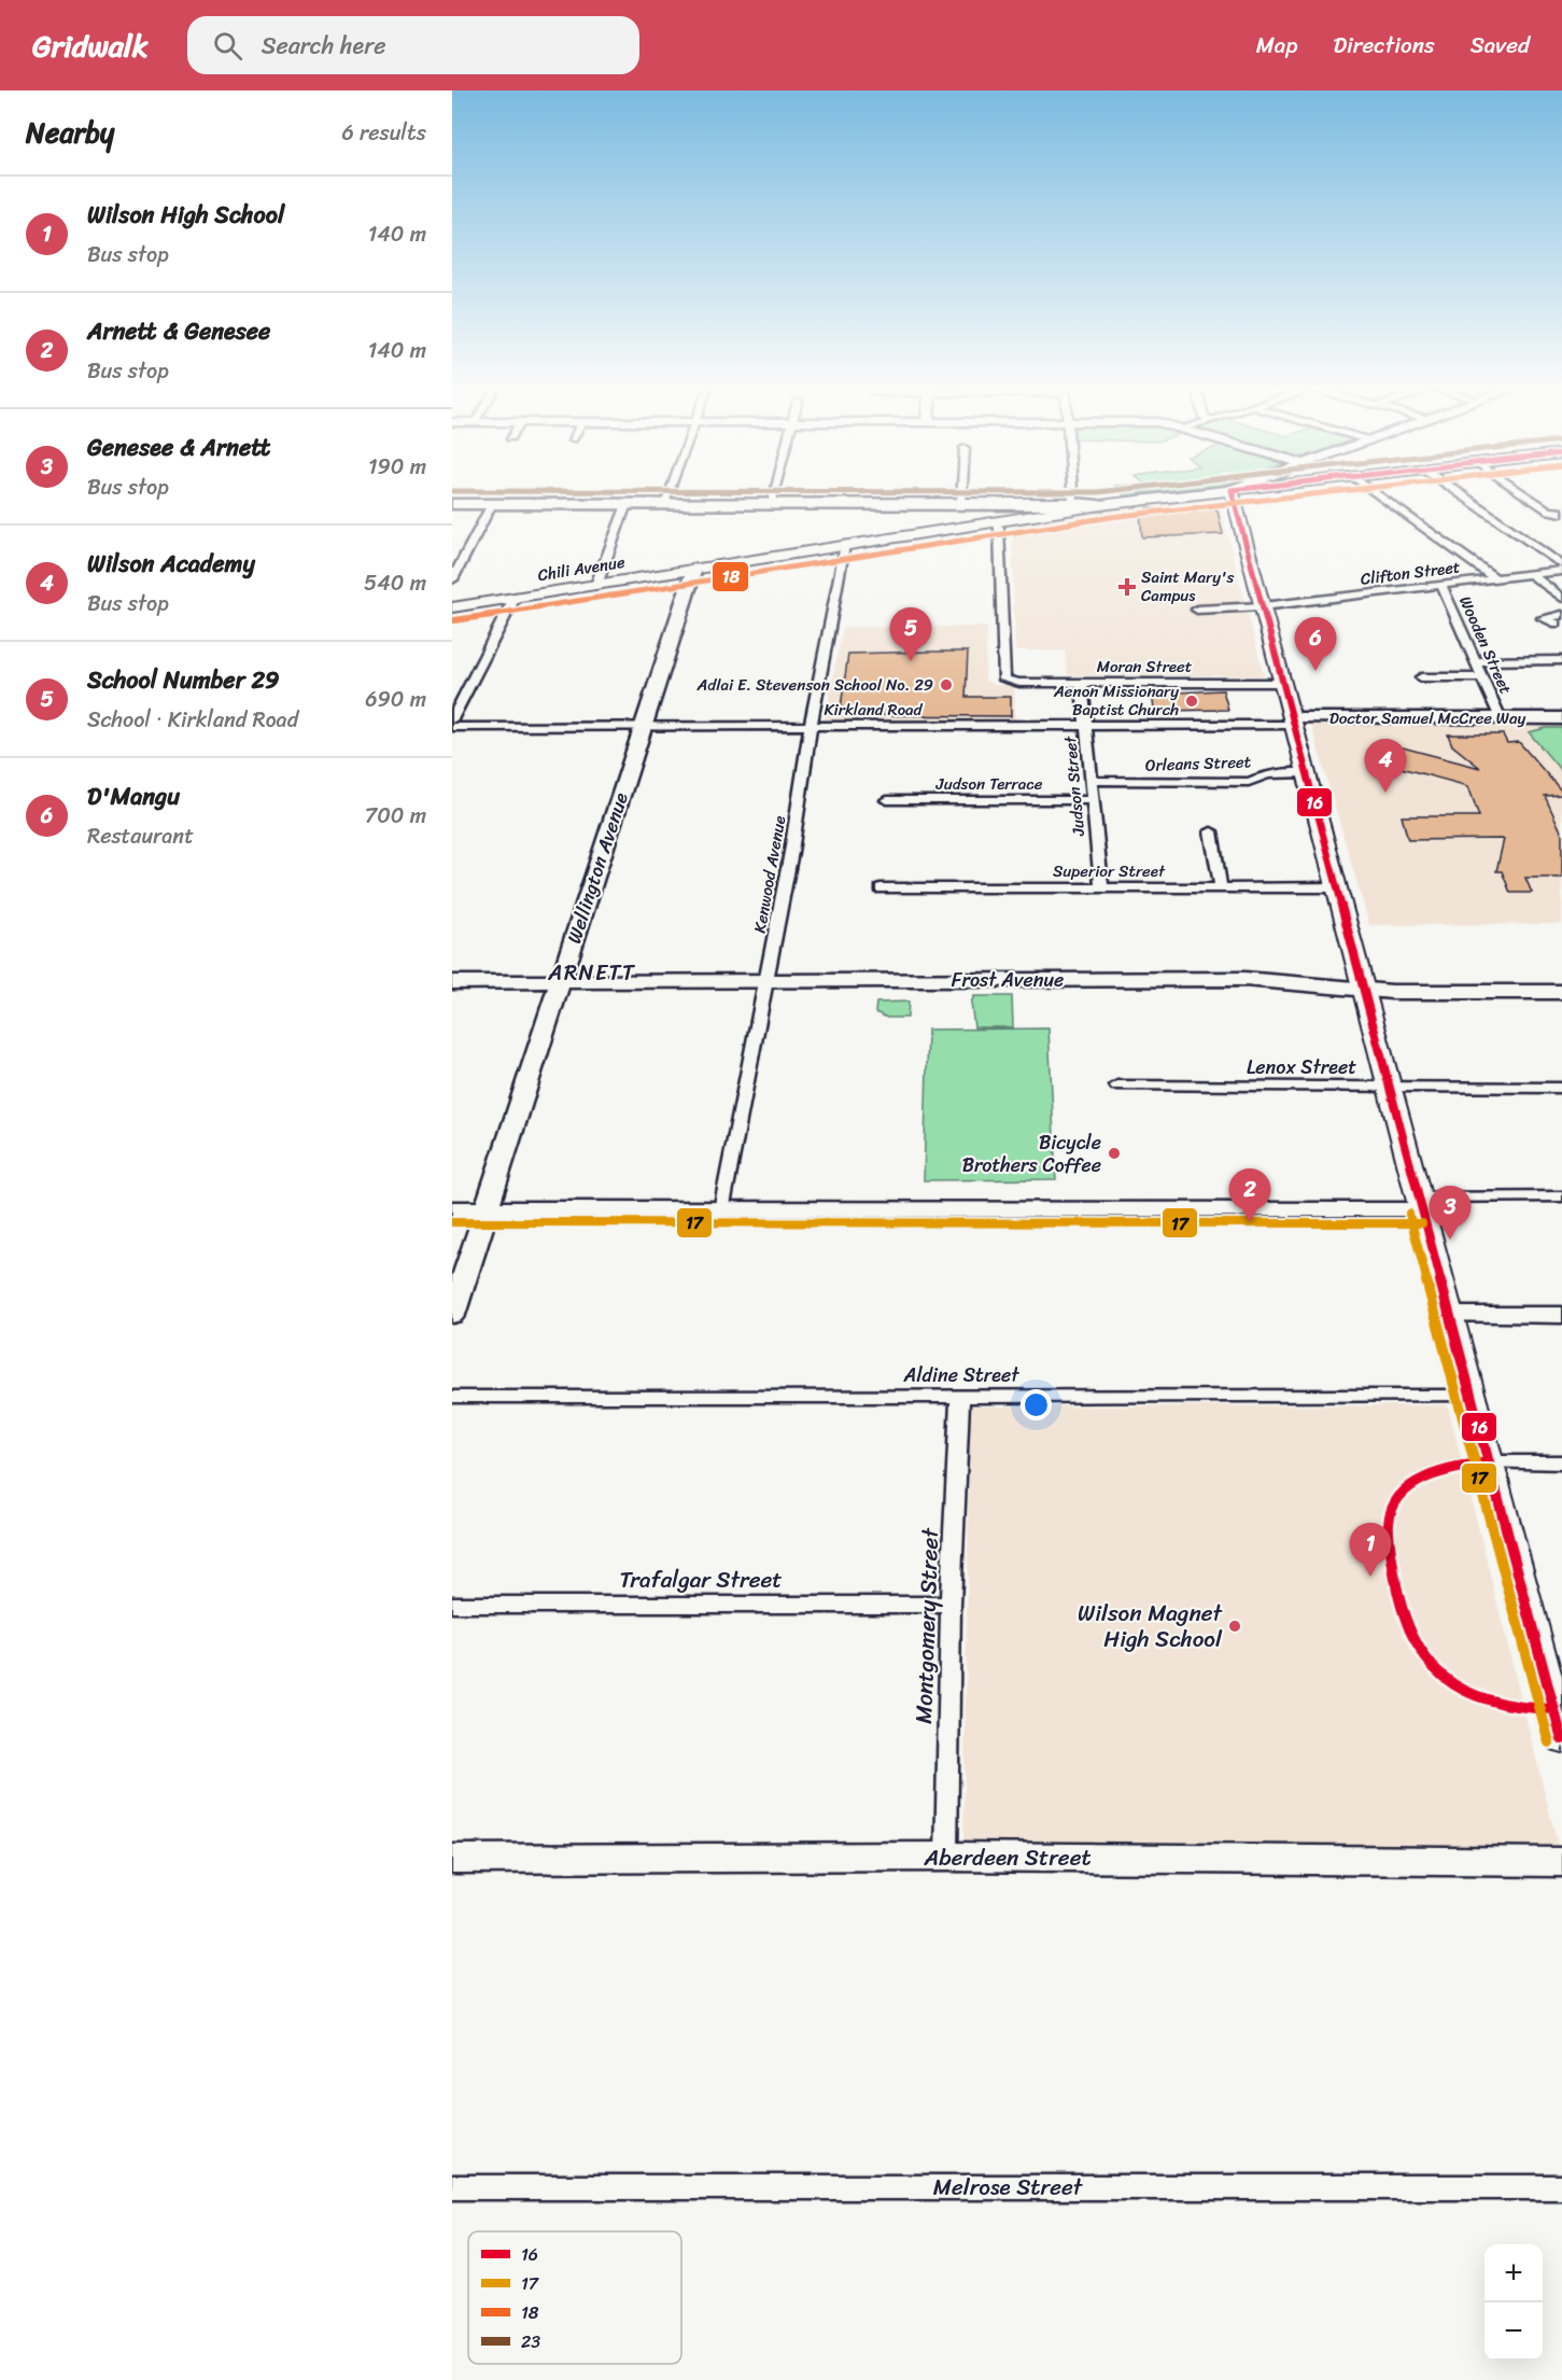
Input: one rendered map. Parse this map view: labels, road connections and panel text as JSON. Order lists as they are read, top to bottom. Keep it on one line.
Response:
{"streets":{"main road":["Chili Avenue"],"street":["Clifton Street","Wooden Street","Moran Street","Kirkland Road","Doctor Samuel McCree Way","Orleans Street","Judson Terrace","Judson Street","Wellington Avenue","Superior Street","Kenwood Avenue","Frost Avenue","Lenox Street","Aldine Street","Trafalgar Street","Montgomery Street","Aberdeen Street","Melrose Street"]},"crossings":[["Chili Avenue","Moran Street"],["Chili Avenue","Wellington Avenue"],["Chili Avenue","Kenwood Avenue"],["Clifton Street","Wooden Street"],["Wooden Street","Doctor Samuel McCree Way"],["Moran Street","Judson Street"],["Kirkland Road","Doctor Samuel McCree Way"],["Kirkland Road","Judson Street"],["Kirkland Road","Wellington Avenue"],["Kirkland Road","Kenwood Avenue"],["Orleans Street","Judson Street"],["Judson Terrace","Judson Street"],["Judson Street","Superior Street"],["Wellington Avenue","Frost Avenue"],["Kenwood Avenue","Frost Avenue"],["Aldine Street","Montgomery Street"],["Trafalgar Street","Montgomery Street"],["Montgomery Street","Aberdeen Street"]],"districts":["ARNETT"],"places":{"health":["Saint Mary's Campus"],"other":["Adlai E. Stevenson School No. 29","Aenon Missionary Baptist Church","Bicycle Brothers Coffee","Wilson Magnet High School"]},"lines":["transit line 16","transit line 18","transit line 17"],"legend":["16","17","18","23"],"page":{"header":"Gridwalk","search":"Search here","nav":["Map","Directions","Saved"],"heading":["Nearby","6 results"],"list":[{"mark":"1","name":"Wilson High School","note":"Bus stop","value":"140 m"},{"mark":"2","name":"Arnett & Genesee","note":"Bus stop","value":"140 m"},{"mark":"3","name":"Genesee & Arnett","note":"Bus stop","value":"190 m"},{"mark":"4","name":"Wilson Academy","note":"Bus stop","value":"540 m"},{"mark":"5","name":"School Number 29","note":"School · Kirkland Road","value":"690 m"},{"mark":"6","name":"D'Mangu","note":"Restaurant","value":"700 m"}],"pins":["5","6","4","2","3","1"],"map_buttons":["+","−"]}}
